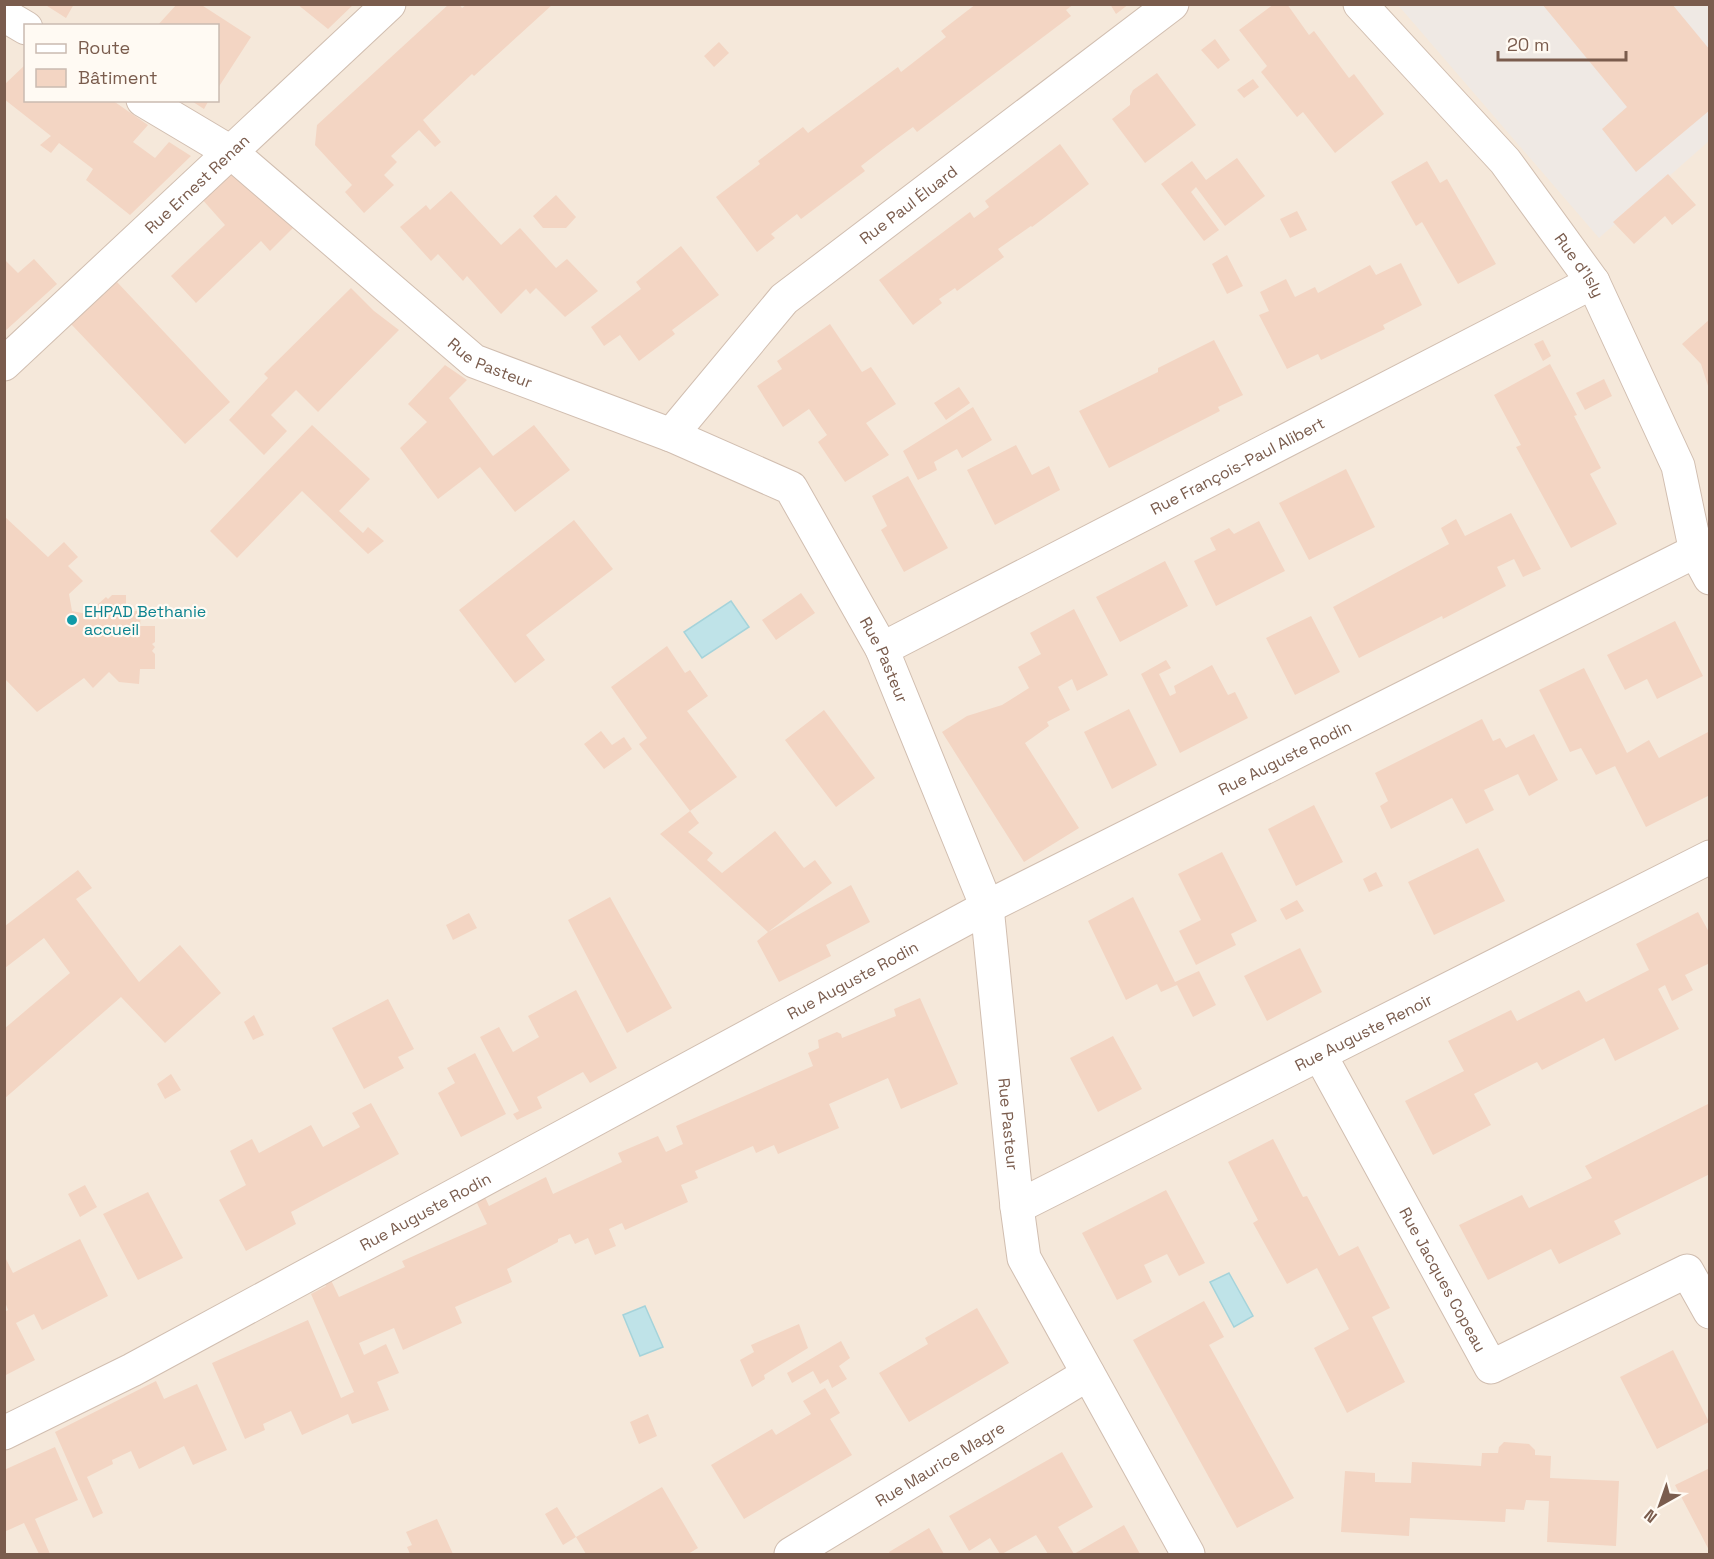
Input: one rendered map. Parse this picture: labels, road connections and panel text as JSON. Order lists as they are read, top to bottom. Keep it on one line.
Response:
{"streets":{"street":["Rue Ernest Renan","Rue Paul Éluard","Rue d'Isly","Rue Pasteur","Rue François-Paul Alibert","Rue Auguste Rodin","Rue Auguste Renoir","Rue Jacques Copeau","Rue Maurice Magre"]},"crossings":[["Rue Ernest Renan","Rue Pasteur"],["Rue Paul Éluard","Rue Pasteur"],["Rue d'Isly","Rue François-Paul Alibert"],["Rue d'Isly","Rue Auguste Rodin"],["Rue Pasteur","Rue François-Paul Alibert"],["Rue Pasteur","Rue Auguste Rodin"],["Rue Pasteur","Rue Auguste Renoir"],["Rue Pasteur","Rue Maurice Magre"],["Rue Auguste Renoir","Rue Jacques Copeau"]],"places":["EHPAD Bethanie accueil"],"legend":["Route","Bâtiment"],"scale_bar":"20 m","north":"bottom left"}
